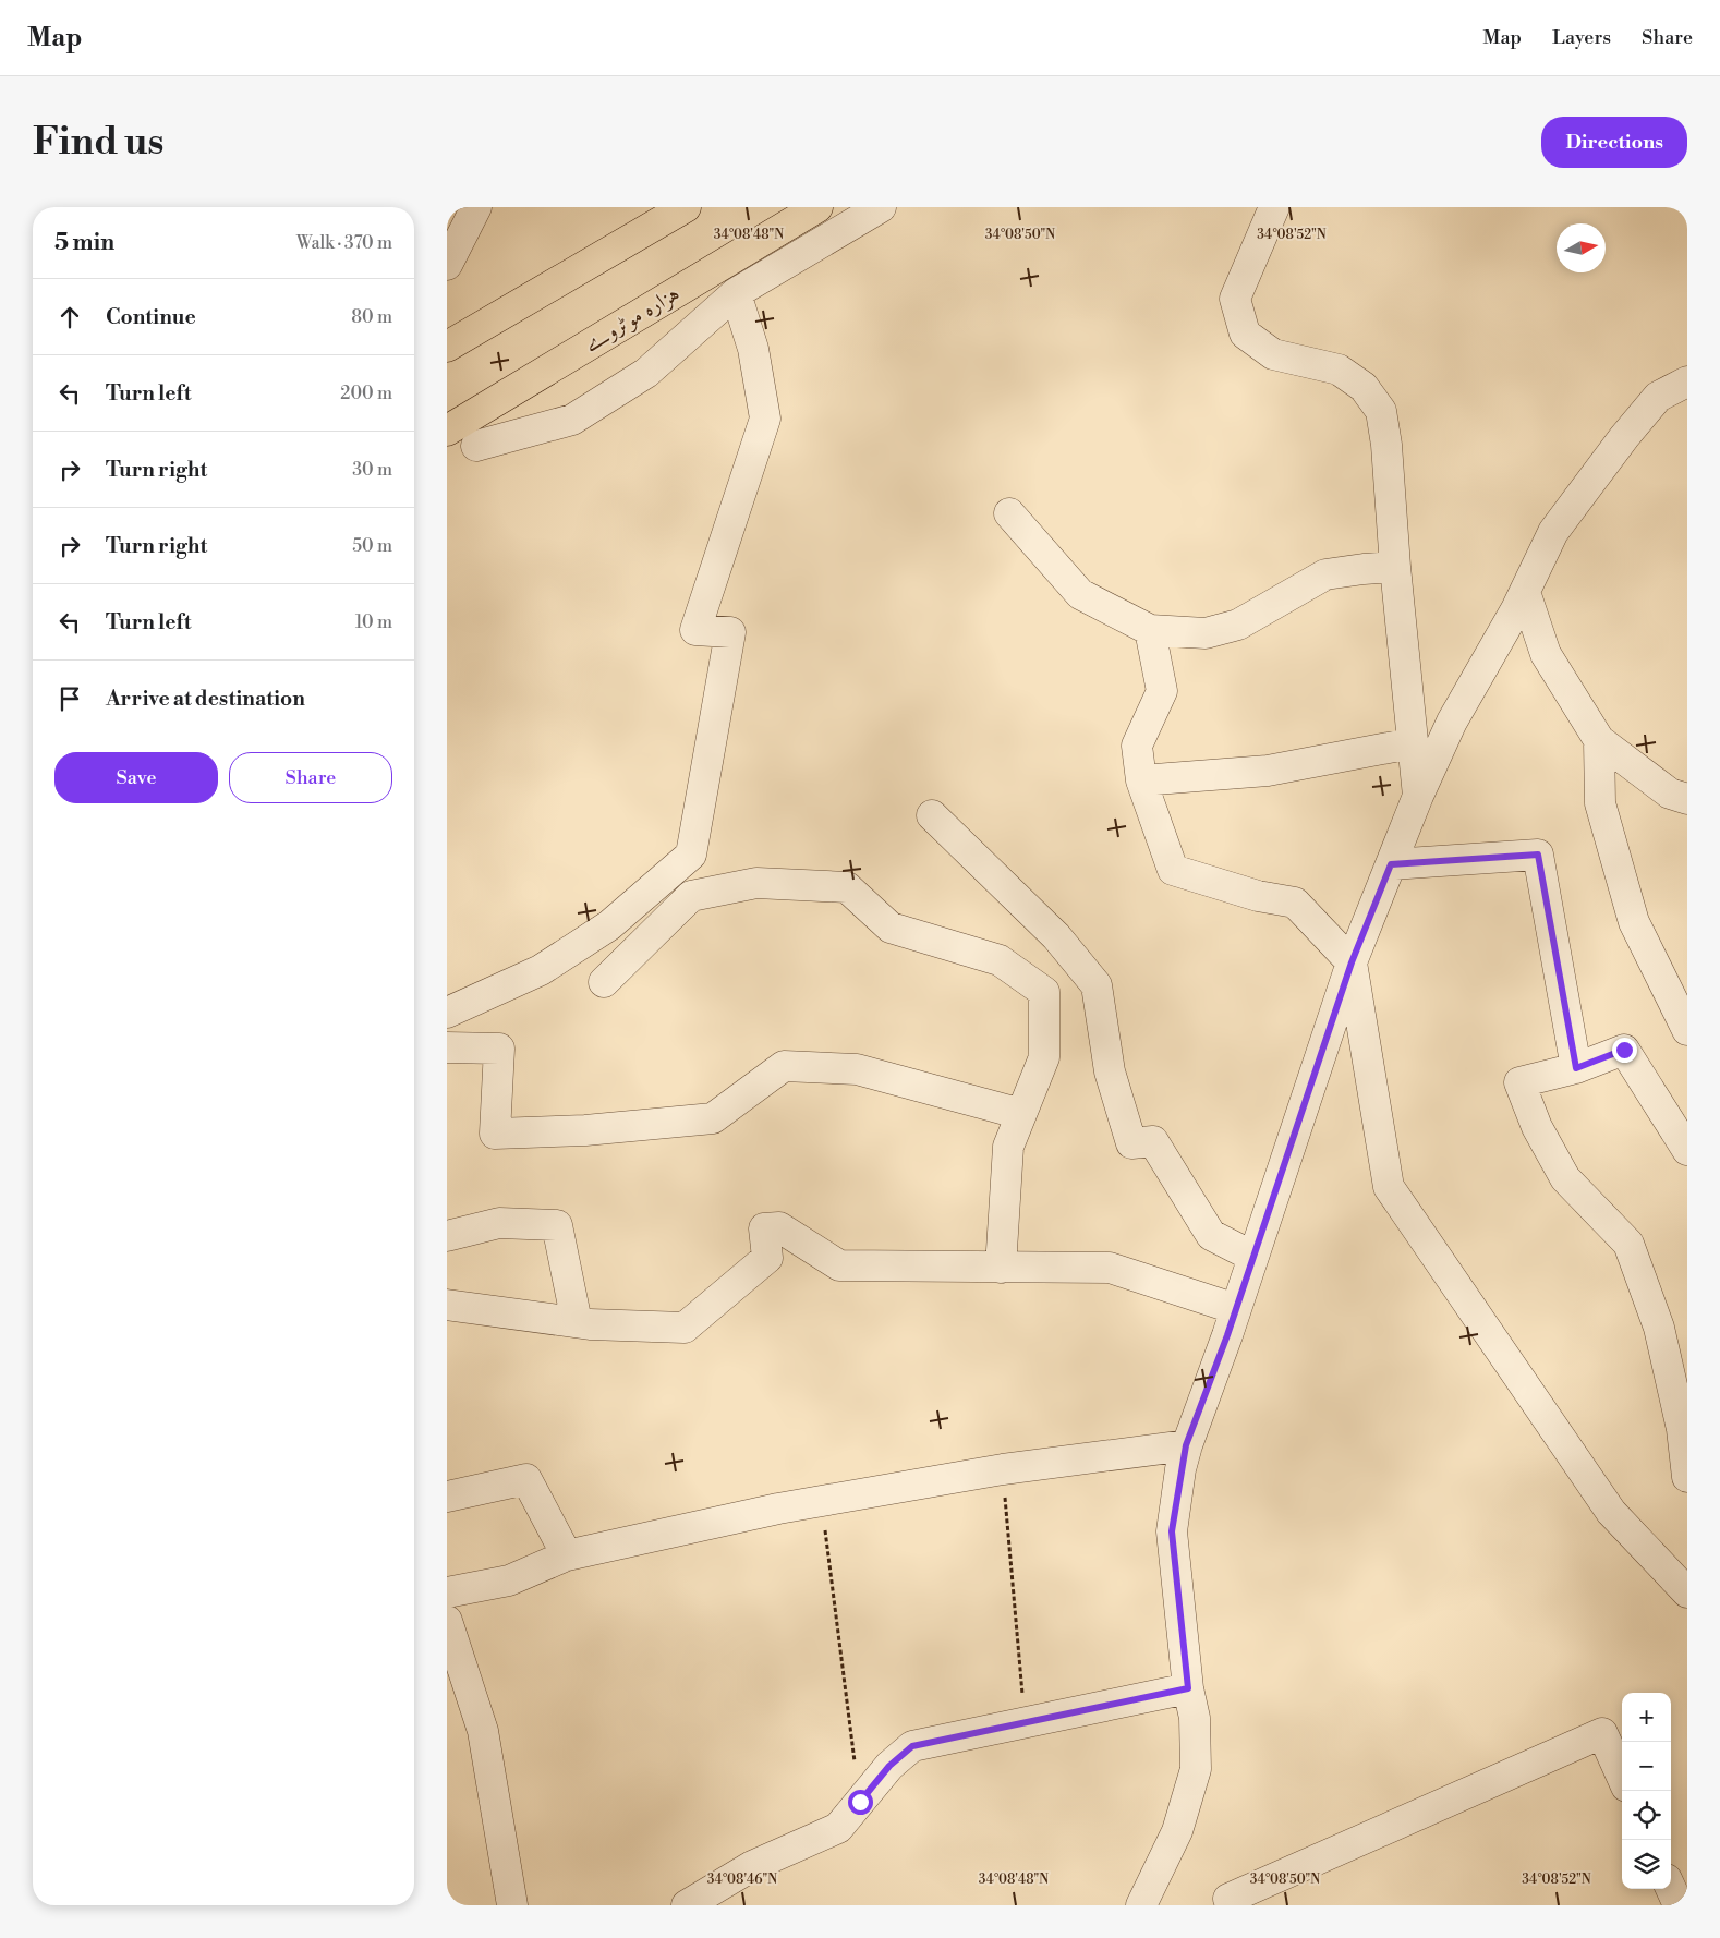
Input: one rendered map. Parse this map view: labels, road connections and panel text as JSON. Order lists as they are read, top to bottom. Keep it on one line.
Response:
{"streets":{"highway":["ہزارہ موٹروے"]},"north":"right","page":{"header":"Map","nav":["Map","Layers","Share"],"buttons":["Directions",["Save","Share"]],"title":"Find us","heading":["5 min","Walk · 370 m"],"list":[["Continue","80 m"],["Turn left","200 m"],["Turn right","30 m"],["Turn right","50 m"],["Turn left","10 m"],"Arrive at destination"],"map_buttons":["+","−"]},"coordinates":["34°08'48\"N","34°08'50\"N","34°08'52\"N","34°08'46\"N"]}
